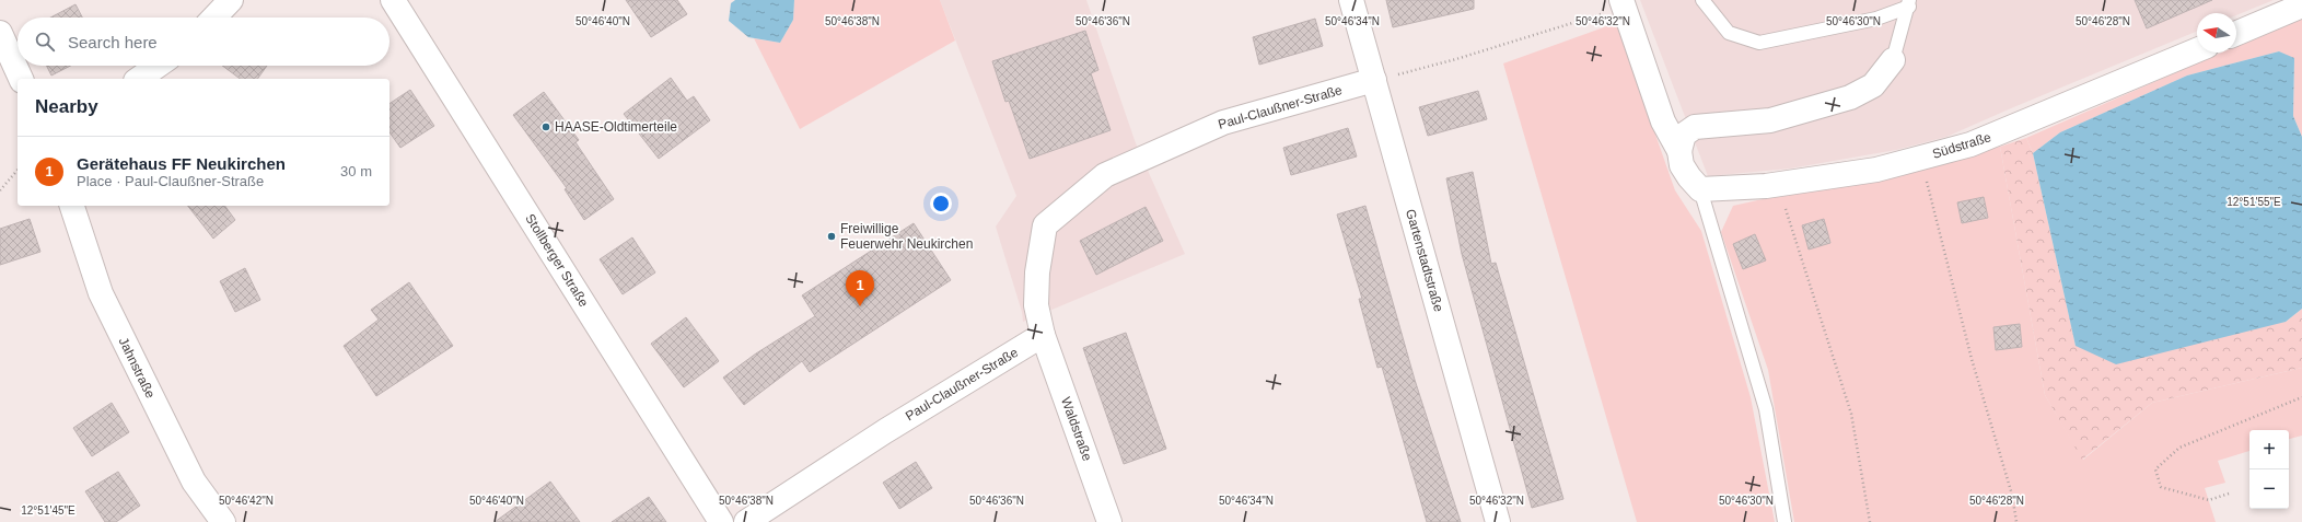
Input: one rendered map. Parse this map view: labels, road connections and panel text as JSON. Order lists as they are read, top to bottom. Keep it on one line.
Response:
{"streets":{"street":["Paul-Claußner-Straße","Südstraße","Stollberger Straße","Gartenstadtstraße","Jahnstraße","Waldstraße"]},"crossings":[["Paul-Claußner-Straße","Gartenstadtstraße"],["Paul-Claußner-Straße","Waldstraße"]],"places":["HAASE-Oldtimerteile","Freiwillige Feuerwehr Neukirchen"],"north":"left","page":{"search":"Search here","heading":"Nearby","list":[{"mark":"1","name":"Gerätehaus FF Neukirchen","note":"Place · Paul-Claußner-Straße","value":"30 m"}],"pins":"1","map_buttons":["+","−"]},"coordinates":["50°46'40\"N","50°46'38\"N","50°46'36\"N","50°46'34\"N","50°46'32\"N","50°46'30\"N","50°46'28\"N","12°51'55\"E","50°46'42\"N","12°51'45\"E"]}
